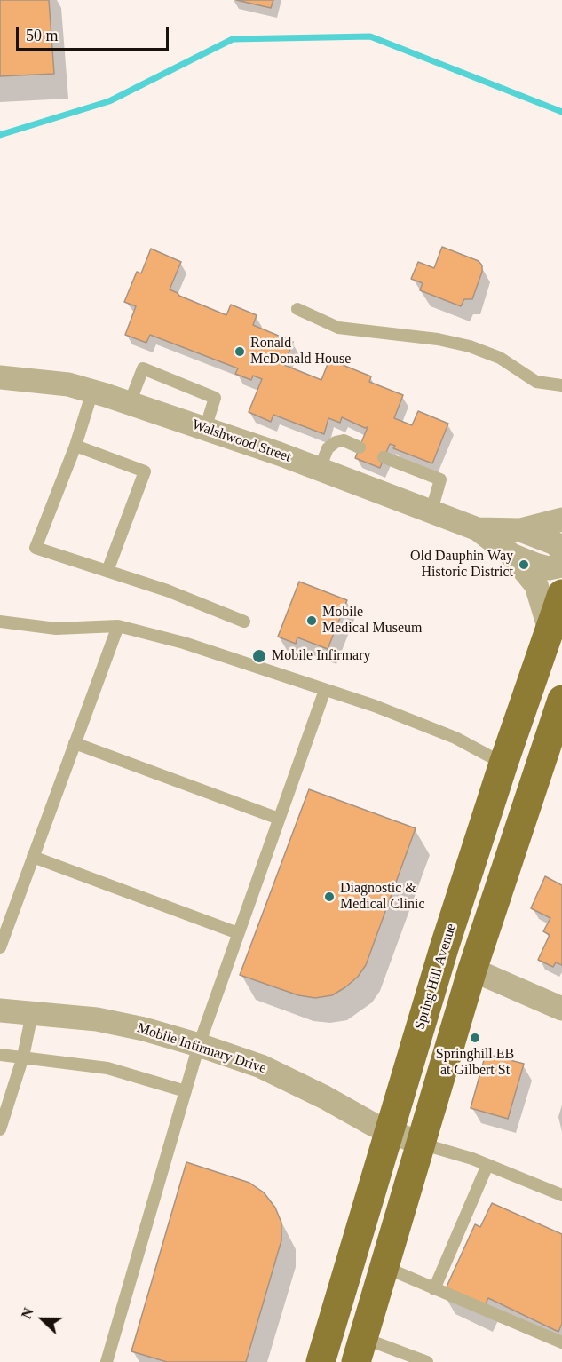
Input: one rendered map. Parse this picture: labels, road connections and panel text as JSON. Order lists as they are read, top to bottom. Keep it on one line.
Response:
{"streets":{"main road":["Spring Hill Avenue"],"street":["Walshwood Street","Mobile Infirmary Drive"]},"crossings":[["Walshwood Street","Spring Hill Avenue"],["Spring Hill Avenue","Mobile Infirmary Drive"]],"places":["Ronald McDonald House","Old Dauphin Way Historic District","Mobile Medical Museum","Mobile Infirmary","Diagnostic & Medical Clinic","Springhill EB at Gilbert St"],"scale_bar":"50 m","north":"left"}
